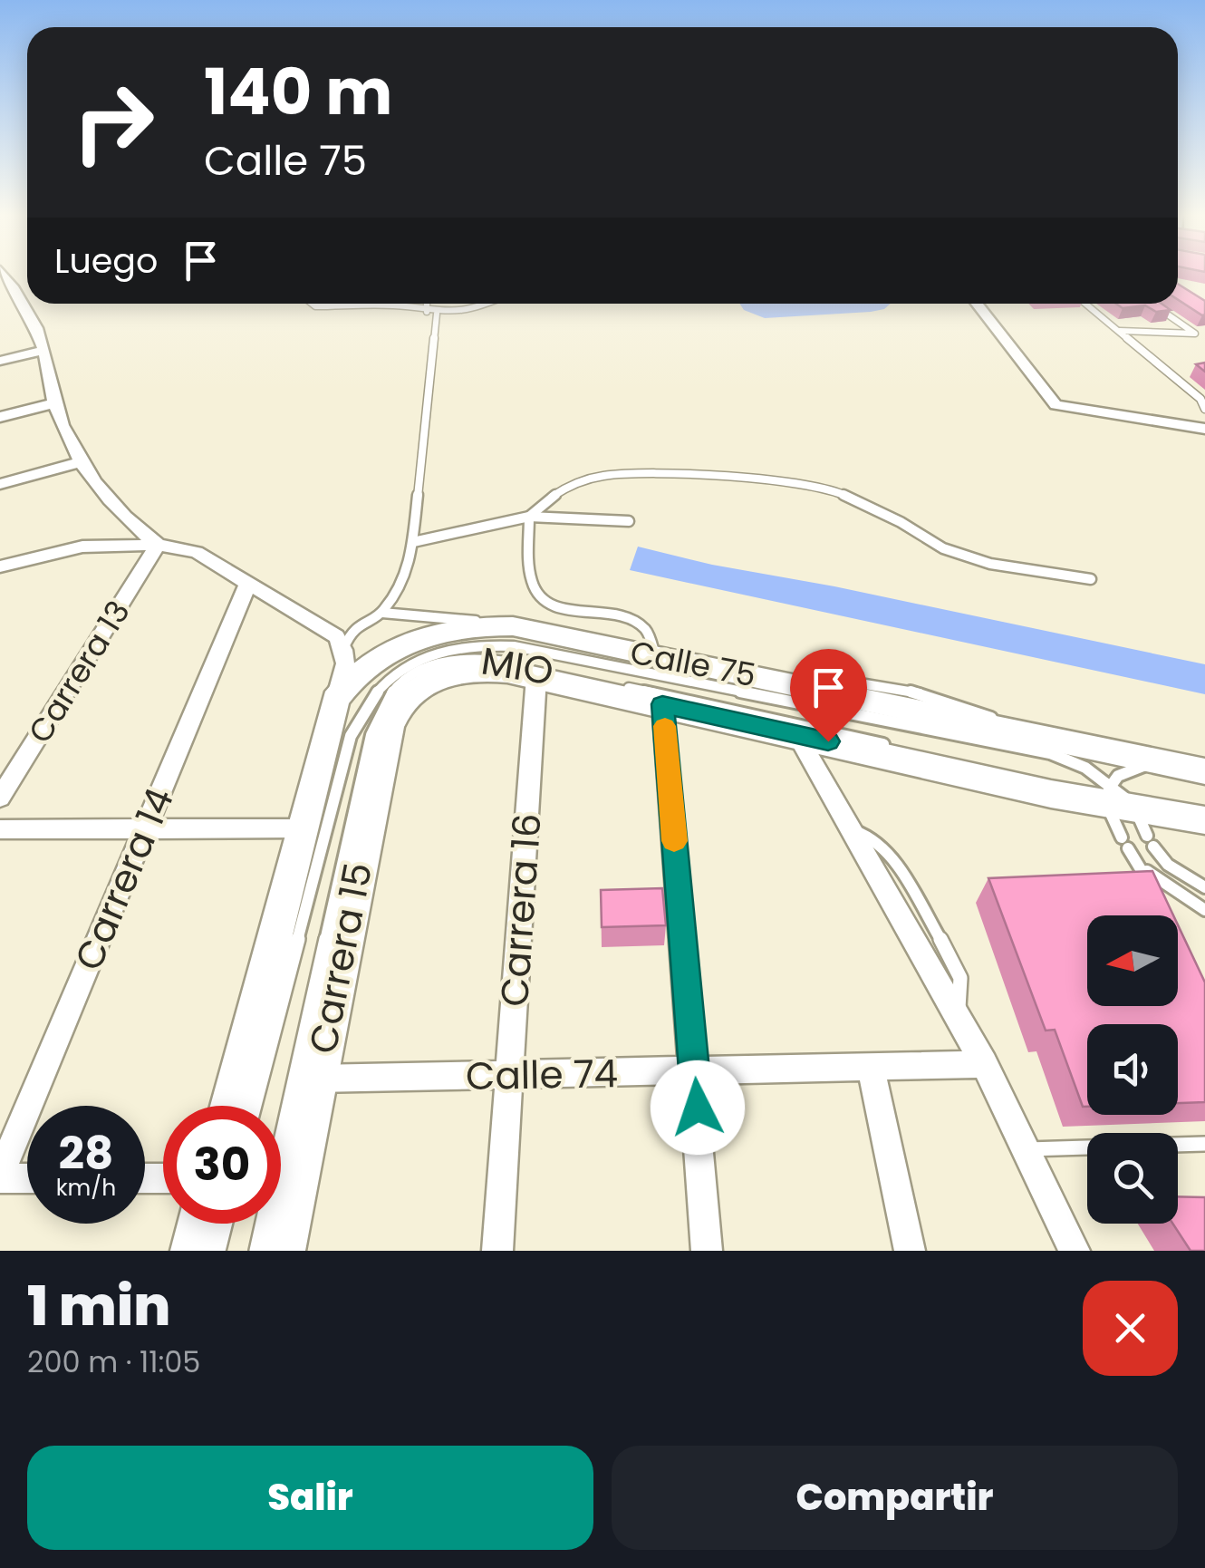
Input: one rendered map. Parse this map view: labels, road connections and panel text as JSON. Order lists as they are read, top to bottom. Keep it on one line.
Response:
{"streets":{"main road":["Calle 75","Carrera 15"],"street":["Carrera 13","Carrera 14","Carrera 16","Calle 74"],"lane":["MIO"]},"crossings":[["Calle 75","MIO"],["Calle 75","Carrera 16"],["Calle 75","Carrera 15"],["Carrera 16","Calle 74"],["Carrera 15","Calle 74"]],"north":"left","page":{"turn":["140 m","Calle 75"],"then":"Luego","speed":"28 km/h","limit":"30","heading":["1 min","200 m · 11:05"],"buttons":["Salir","Compartir"]}}
